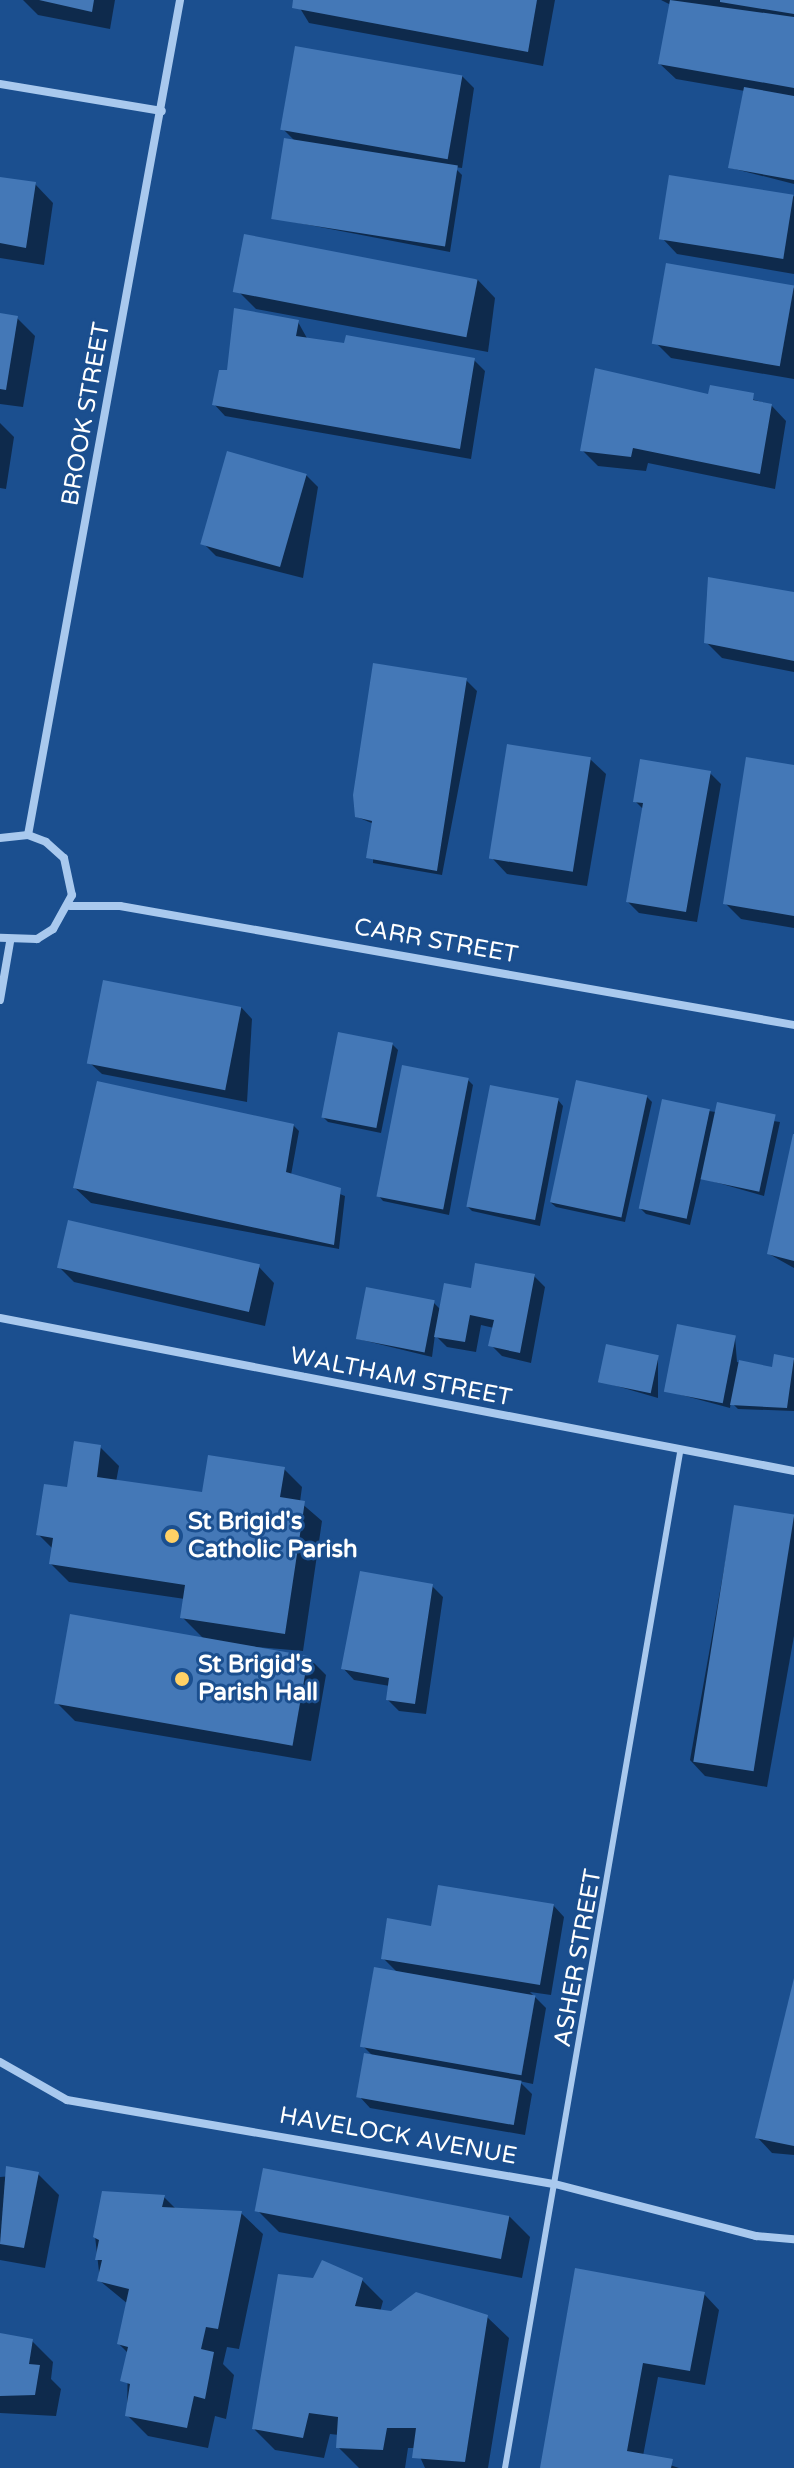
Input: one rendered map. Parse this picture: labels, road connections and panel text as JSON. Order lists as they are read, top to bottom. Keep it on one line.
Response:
{"streets":{"street":["BROOK STREET","CARR STREET","WALTHAM STREET","HAVELOCK AVENUE"],"lane":["ASHER STREET"]},"crossings":[["WALTHAM STREET","ASHER STREET"],["ASHER STREET","HAVELOCK AVENUE"]],"places":["St Brigid's Catholic Parish","St Brigid's Parish Hall"]}
